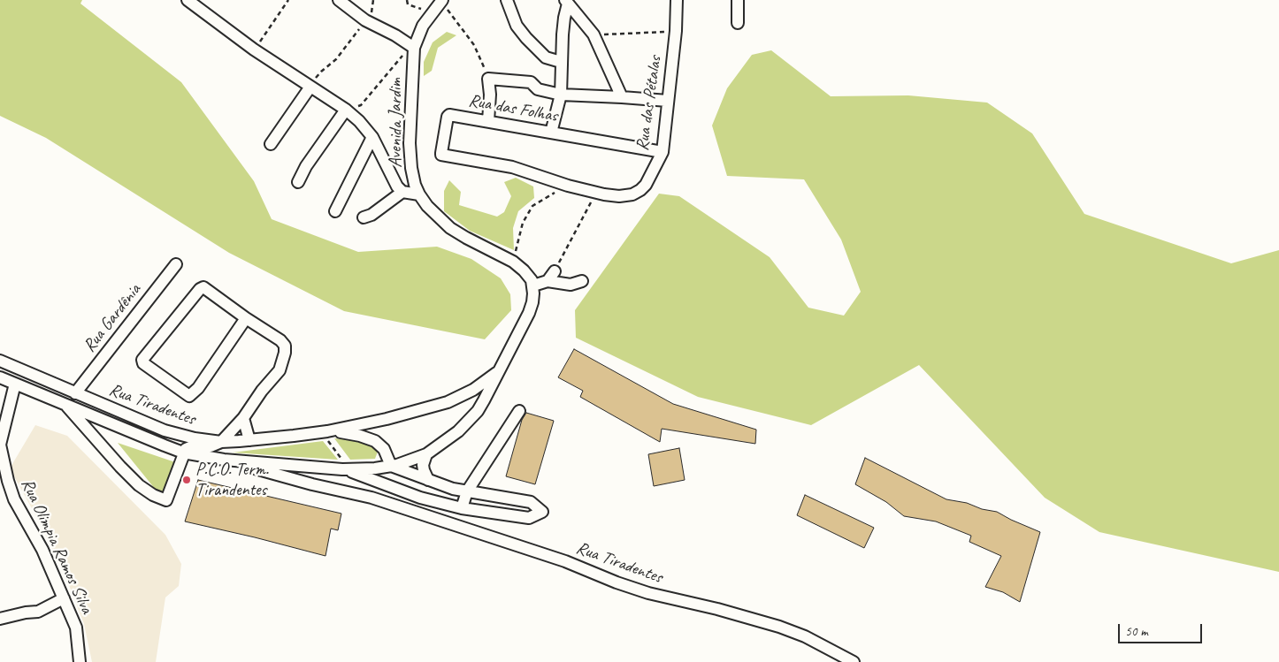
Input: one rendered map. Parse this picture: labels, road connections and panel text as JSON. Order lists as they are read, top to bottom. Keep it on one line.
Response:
{"streets":{"street":["Rua das Pétalas","Rua das Folhas","Avenida Jardim","Rua Gardênia","Rua Tiradentes","Rua Olimpia Ramos Silva"]},"crossings":[["Rua das Pétalas","Rua das Folhas"],["Rua Gardênia","Rua Tiradentes"]],"places":["P.C.O. Term. Tirandentes"],"scale_bar":"50 m"}
